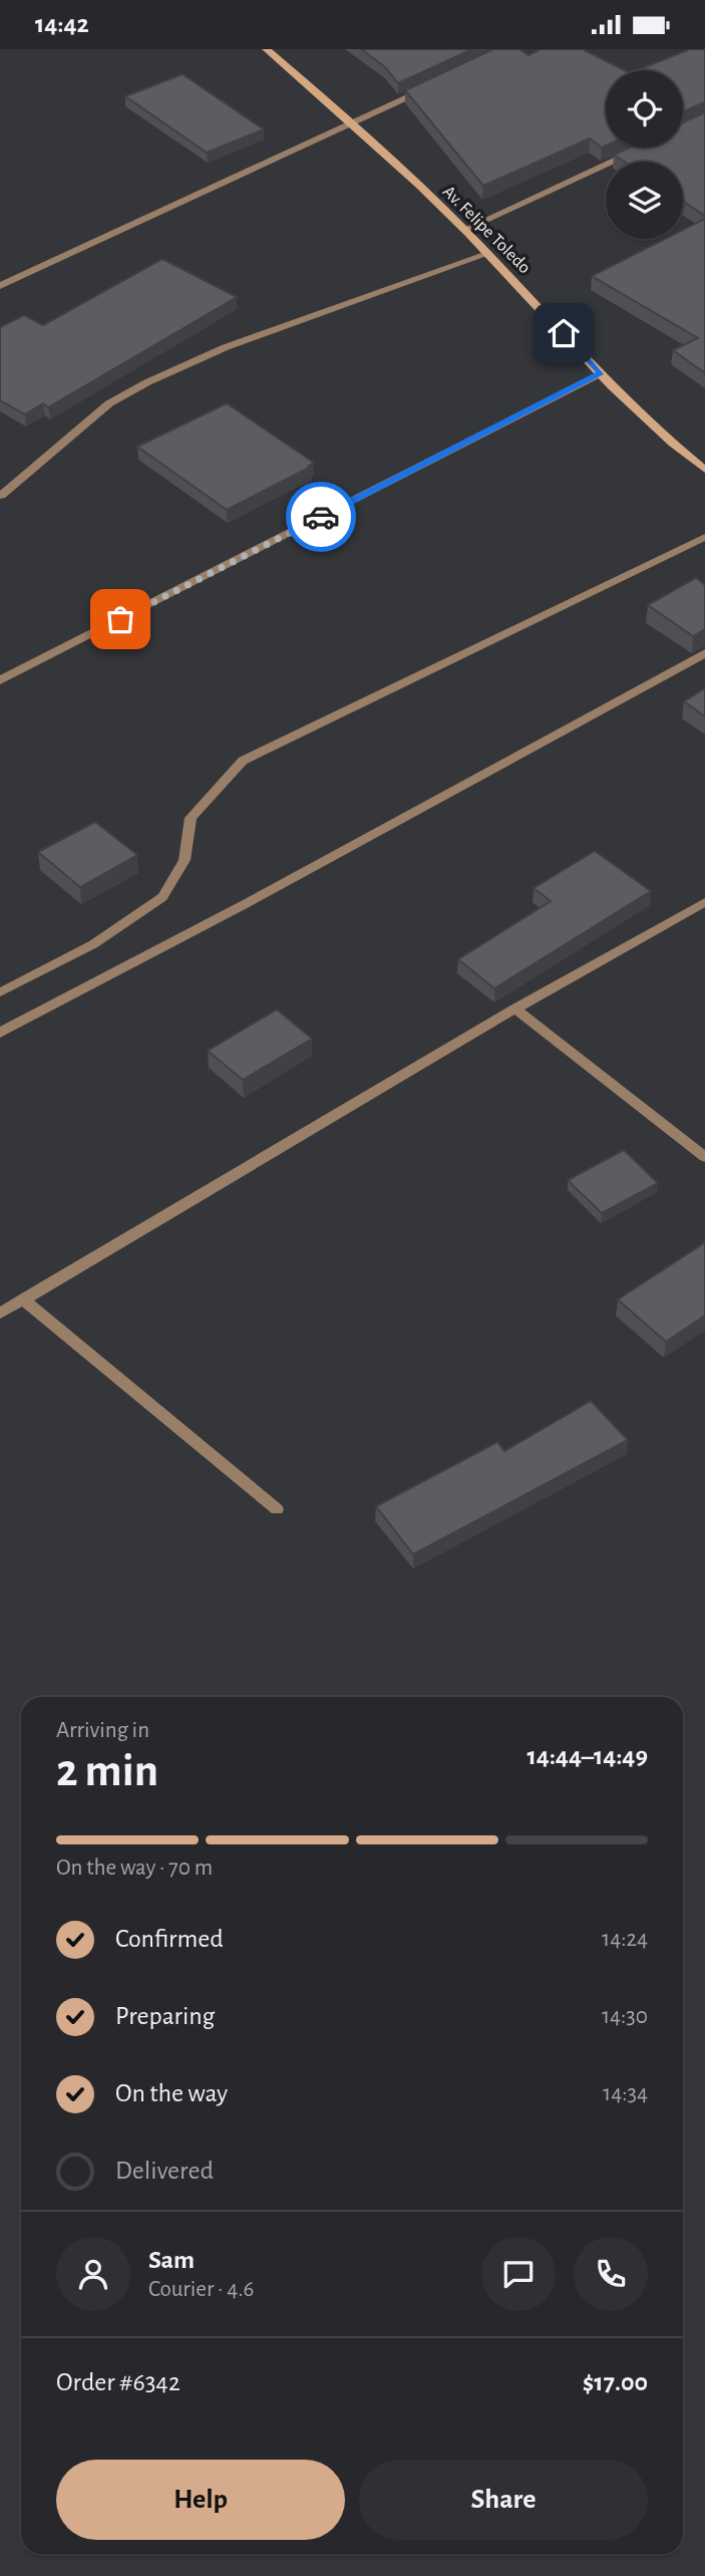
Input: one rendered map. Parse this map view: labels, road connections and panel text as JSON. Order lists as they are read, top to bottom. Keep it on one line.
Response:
{"streets":{"main road":["Av. Felipe Toledo"]},"page":{"status":"14:42","heading":["2 min","Arriving in","14:44–14:49"],"panel":["Sam","Courier · 4.6","Order #6342","$17.00"],"bar":"On the way · 70 m","list":[["Confirmed","14:24"],["Preparing","14:30"],["On the way","14:34"],"Delivered"],"buttons":["Help","Share"]}}
